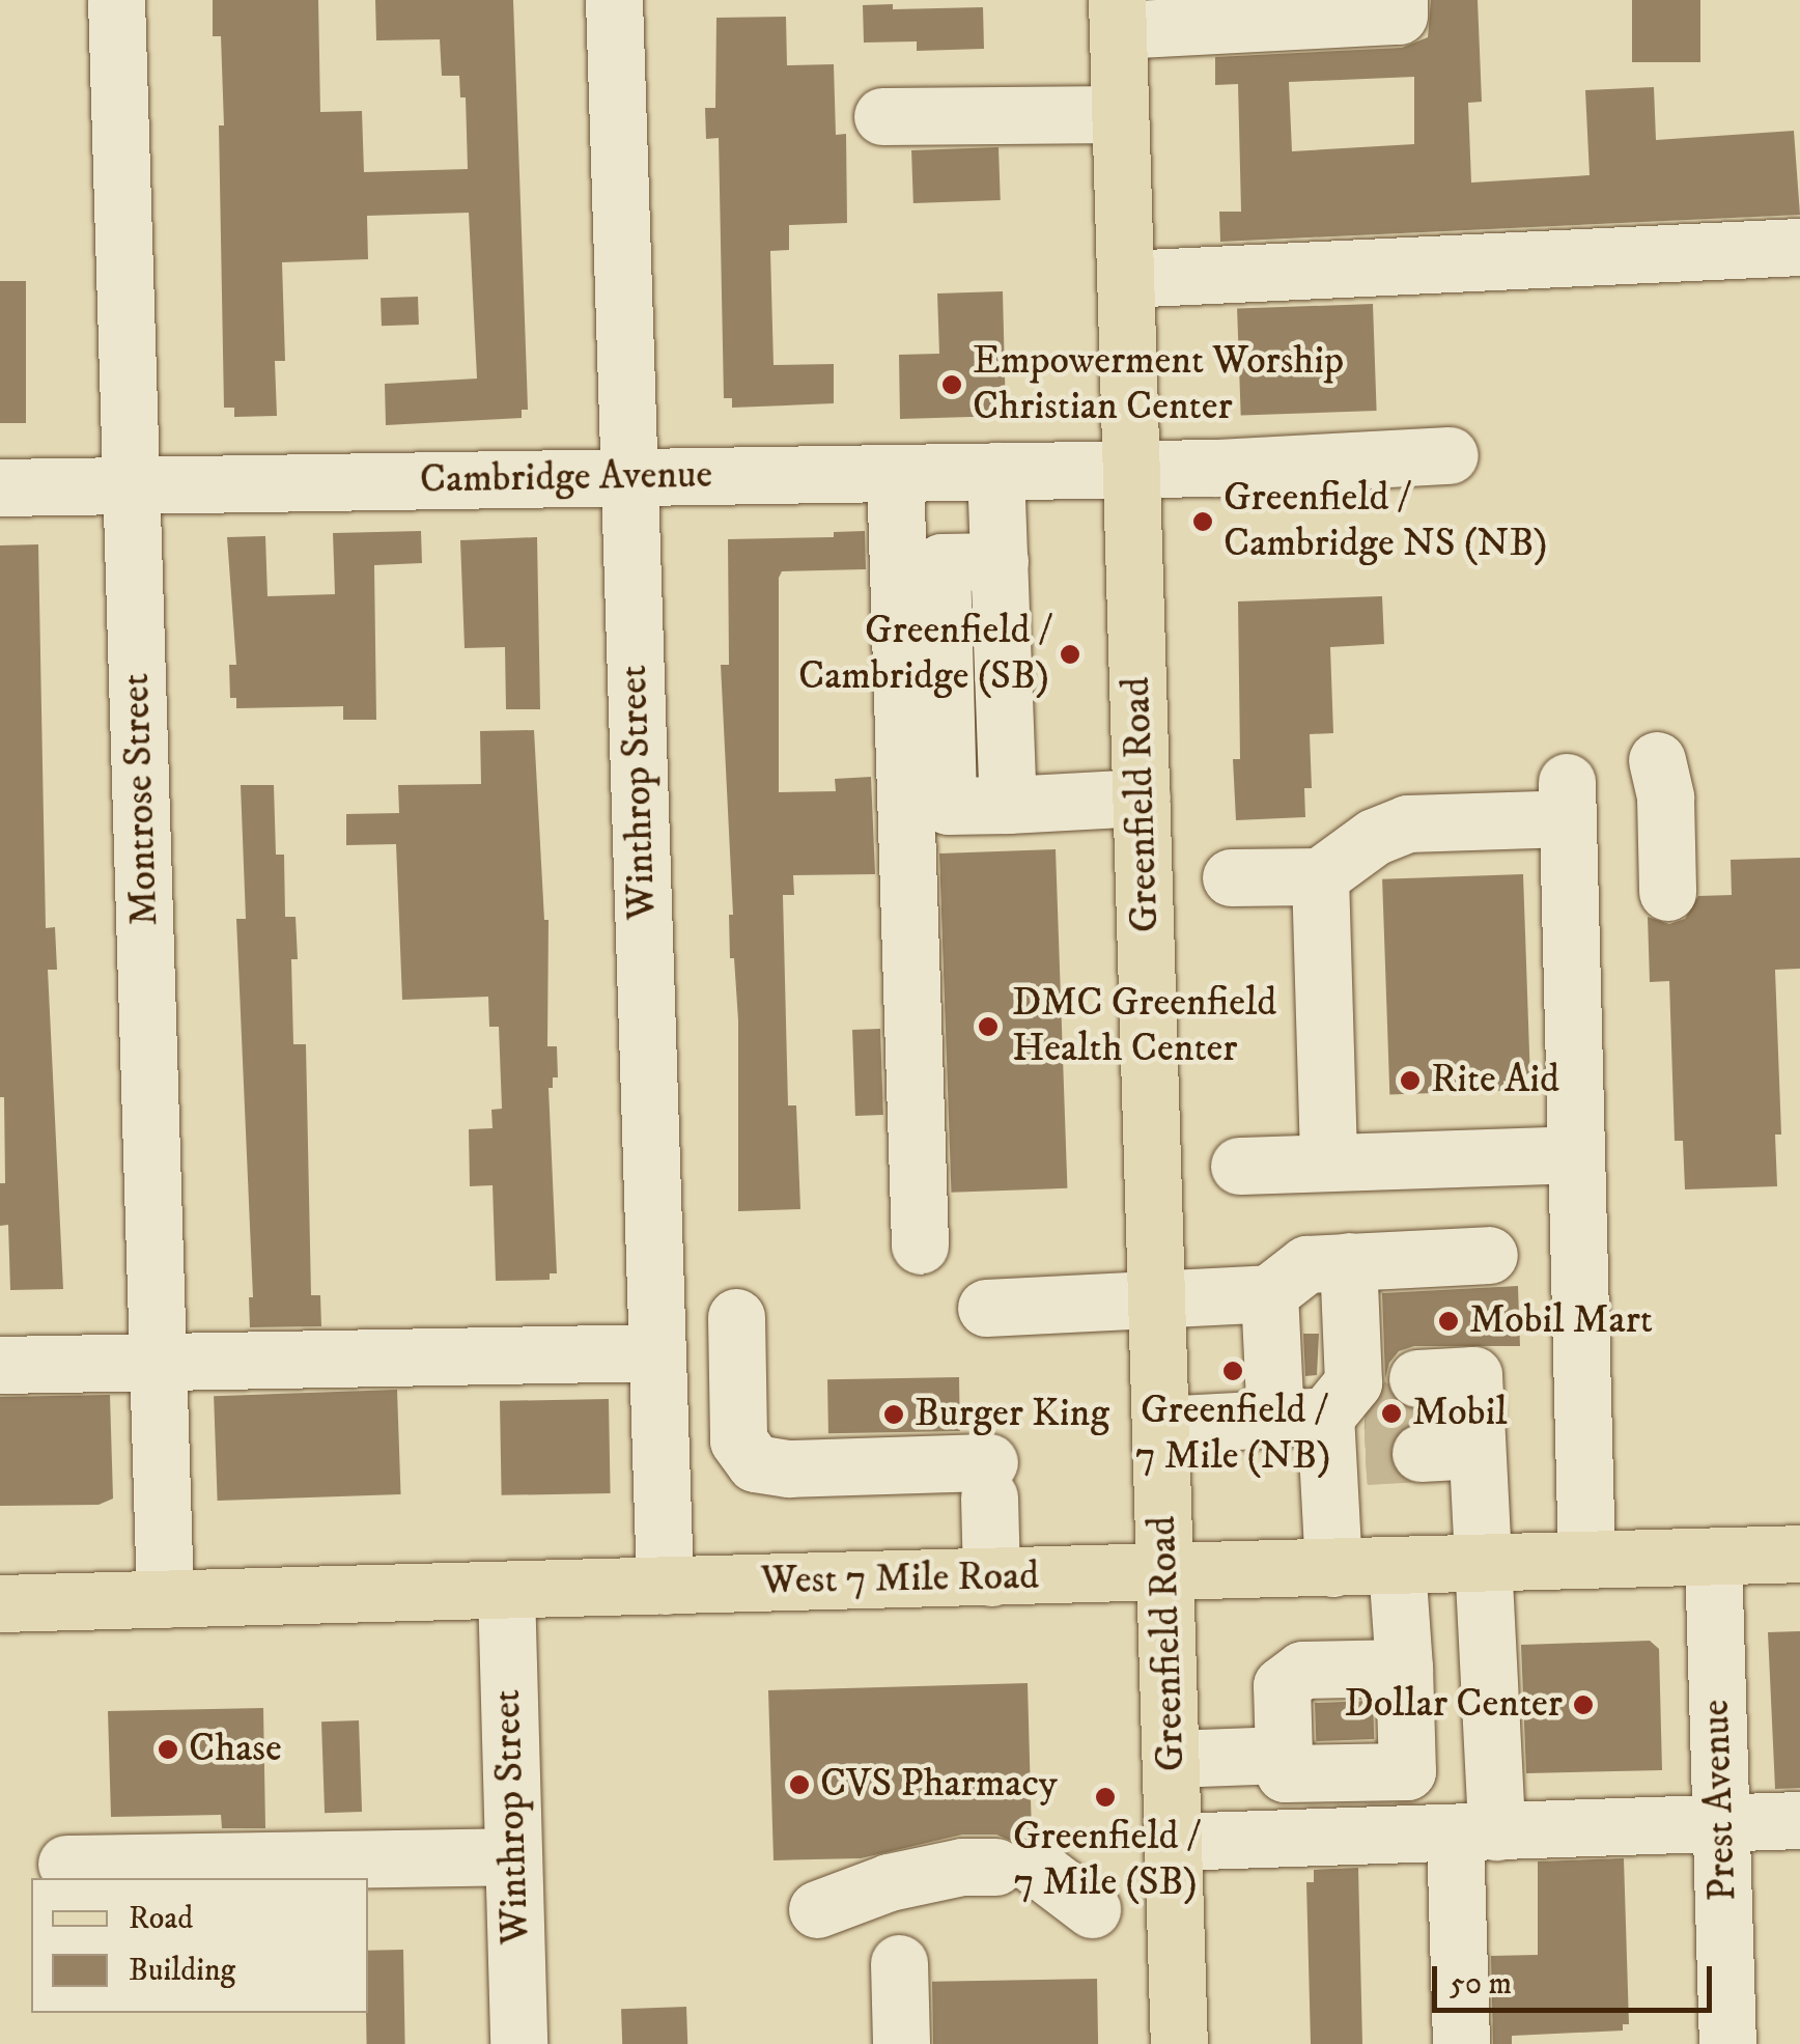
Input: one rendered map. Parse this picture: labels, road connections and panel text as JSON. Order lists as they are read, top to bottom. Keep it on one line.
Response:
{"streets":{"main road":["Greenfield Road","West 7 Mile Road"],"street":["Cambridge Avenue","Winthrop Street","Montrose Street","Prest Avenue"]},"crossings":[["Cambridge Avenue","Winthrop Street"],["Cambridge Avenue","Montrose Street"],["Cambridge Avenue","Greenfield Road"],["Winthrop Street","West 7 Mile Road"],["Montrose Street","West 7 Mile Road"],["Greenfield Road","West 7 Mile Road"],["West 7 Mile Road","Prest Avenue"]],"places":["Empowerment Worship Christian Center","Greenfield / Cambridge NS (NB)","Greenfield / Cambridge (SB)","DMC Greenfield Health Center","Rite Aid","Mobil Mart","Greenfield / 7 Mile (NB)","Mobil","Burger King","Dollar Center","Chase","CVS Pharmacy","Greenfield / 7 Mile (SB)"],"legend":["Road","Building"],"scale_bar":"50 m"}
